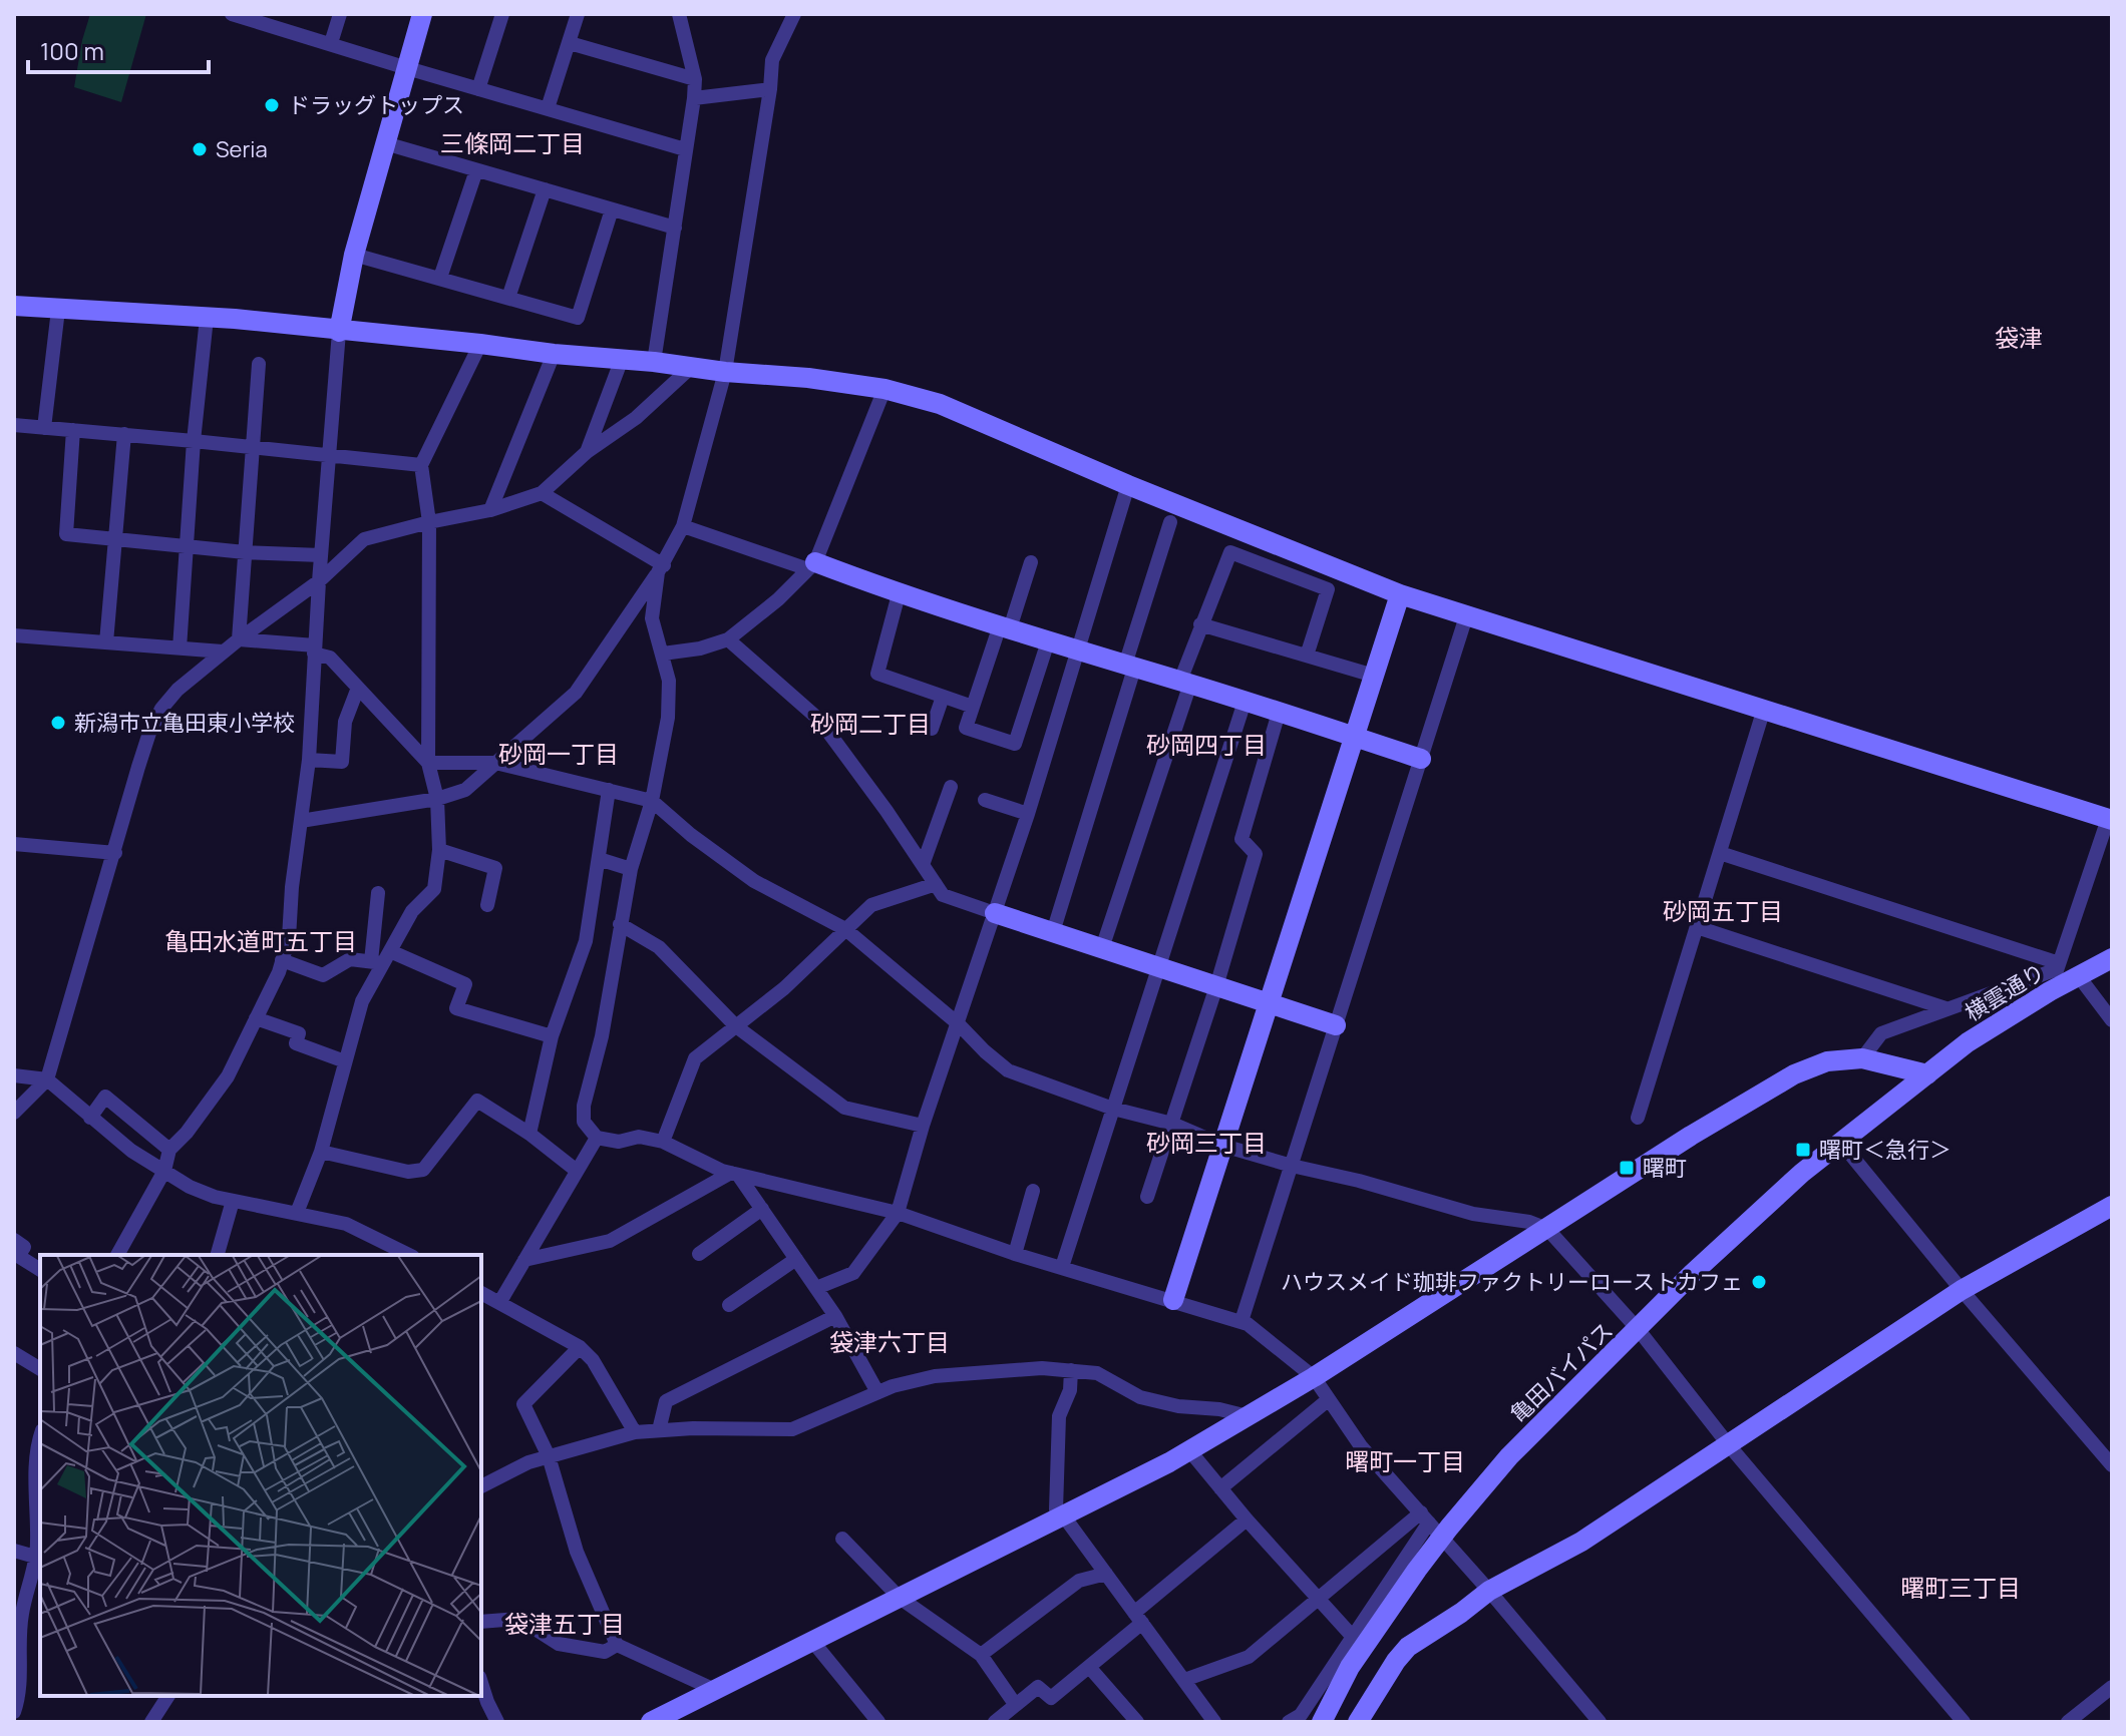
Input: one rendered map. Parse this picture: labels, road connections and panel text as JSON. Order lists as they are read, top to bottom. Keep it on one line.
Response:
{"streets":{"street":["横雲通り","亀田バイパス"]},"crossings":[["横雲通り","亀田バイパス"]],"districts":["三條岡二丁目","袋津","砂岡二丁目","砂岡四丁目","砂岡一丁目","砂岡五丁目","亀田水道町五丁目","砂岡三丁目","袋津六丁目","曙町一丁目","曙町三丁目","袋津五丁目"],"places":{"other":["ドラッグトップス","Seria","新潟市立亀田東小学校","ハウスメイド珈琲ファクトリーローストカフェ"],"transit":["曙町＜急行＞","曙町"]},"scale_bar":"100 m"}
